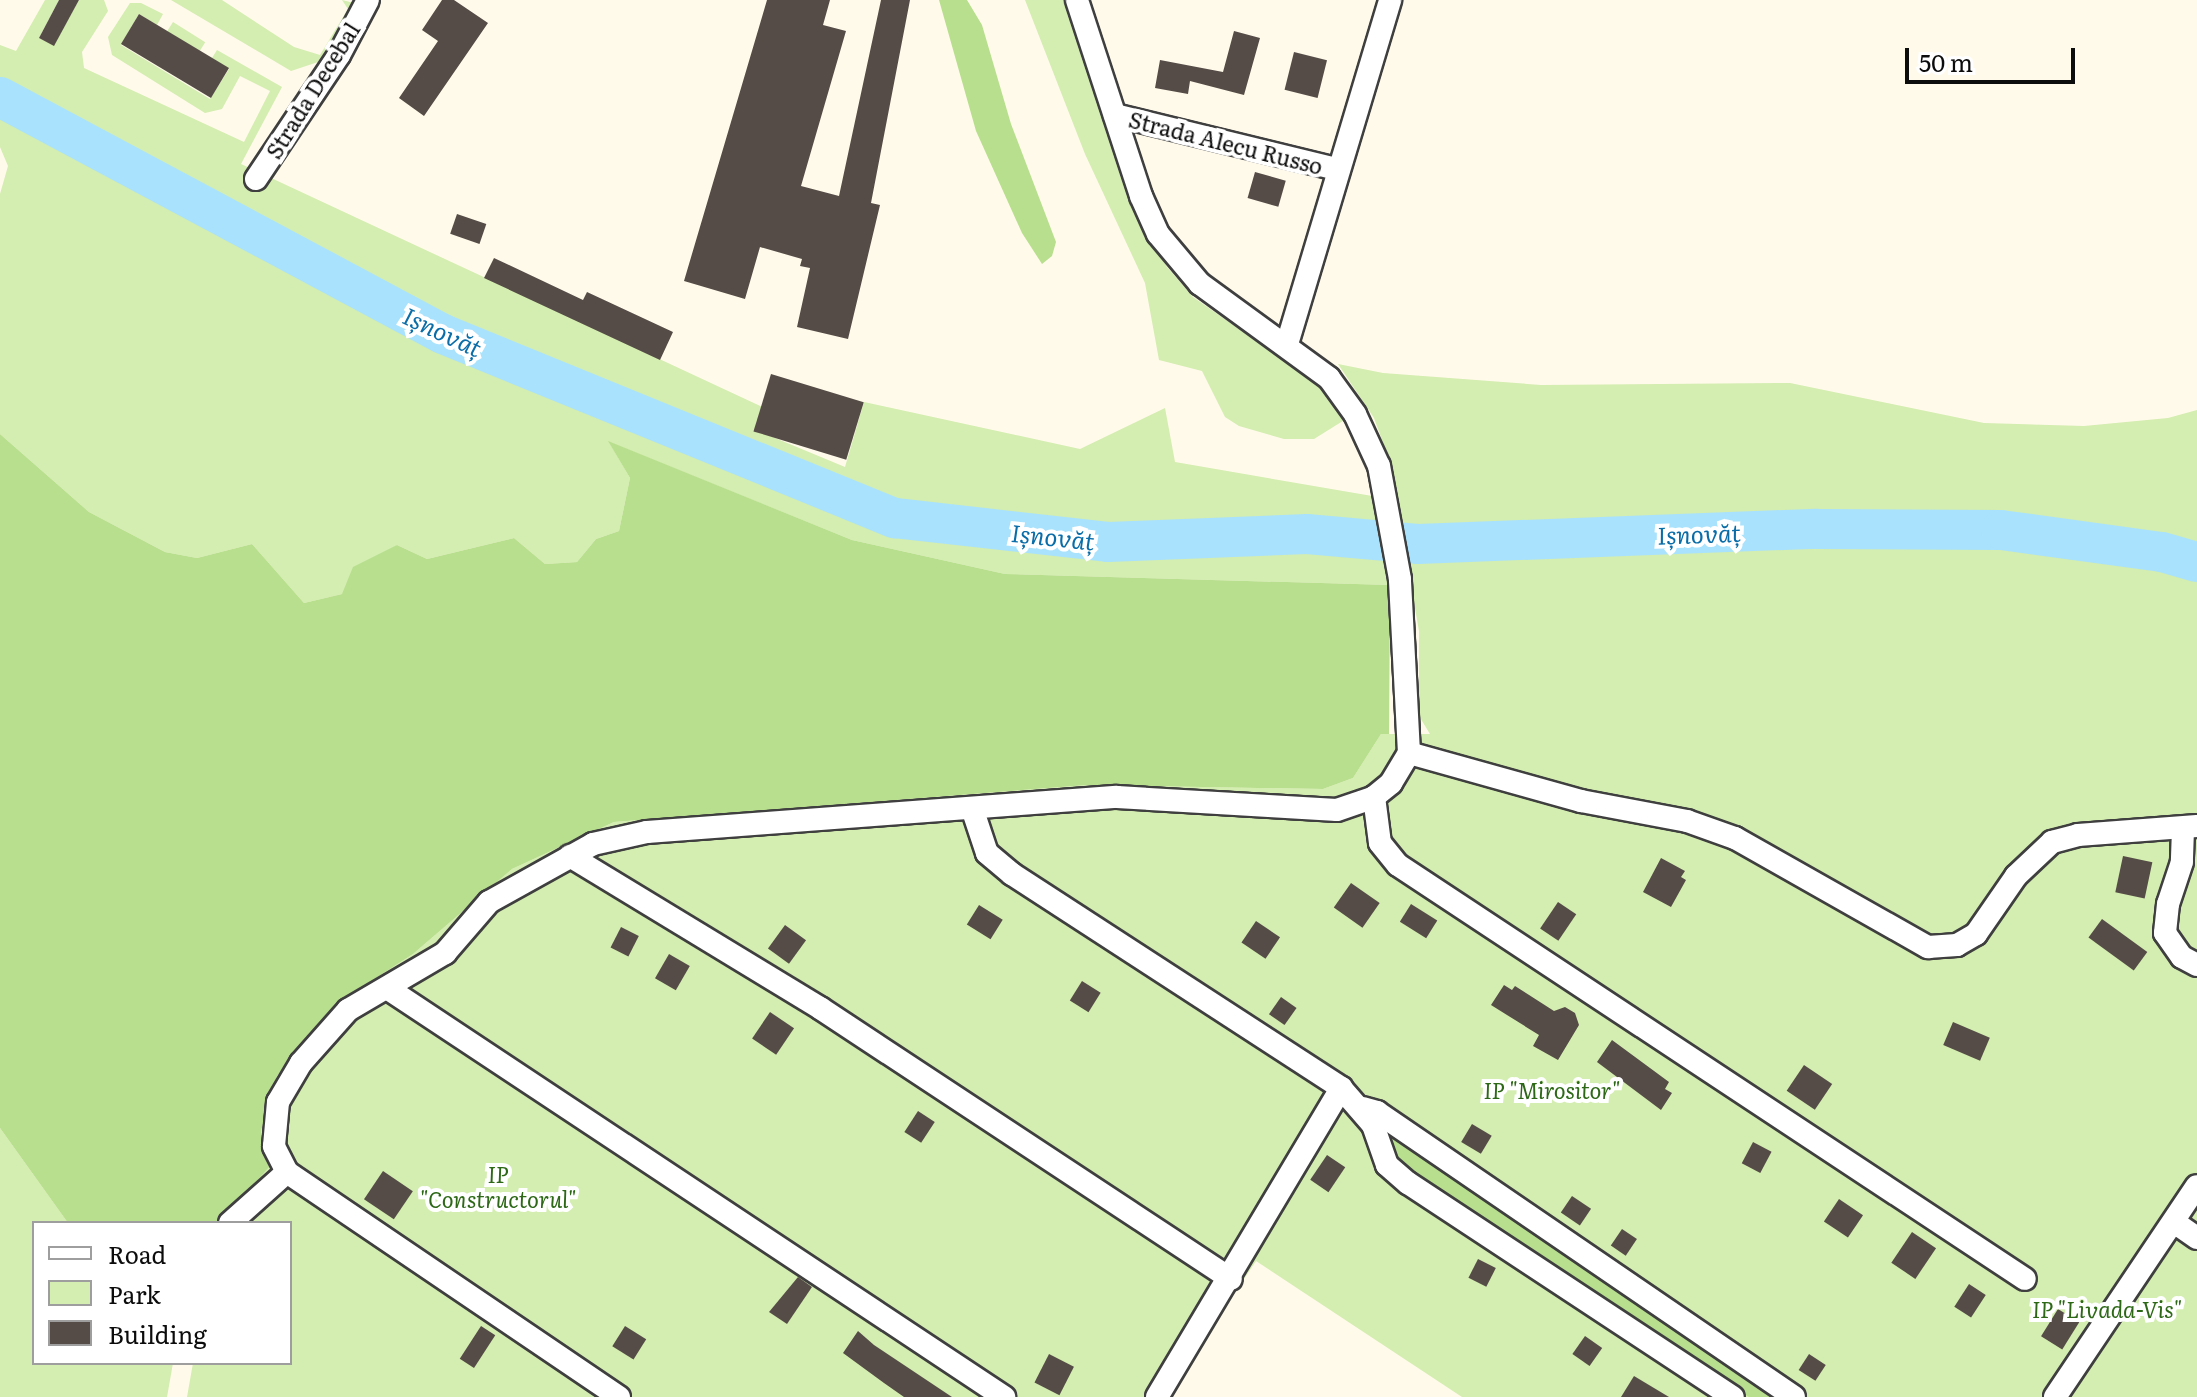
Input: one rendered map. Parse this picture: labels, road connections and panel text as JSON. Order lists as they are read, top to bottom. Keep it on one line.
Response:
{"streets":{"street":["Strada Decebal","Strada Alecu Russo"]},"water":["Ișnovăț"],"parks":["IP \"Mirositor\"","IP \"Constructorul\"","IP \"Livada-Vis\""],"legend":["Road","Park","Building"],"scale_bar":"50 m"}
